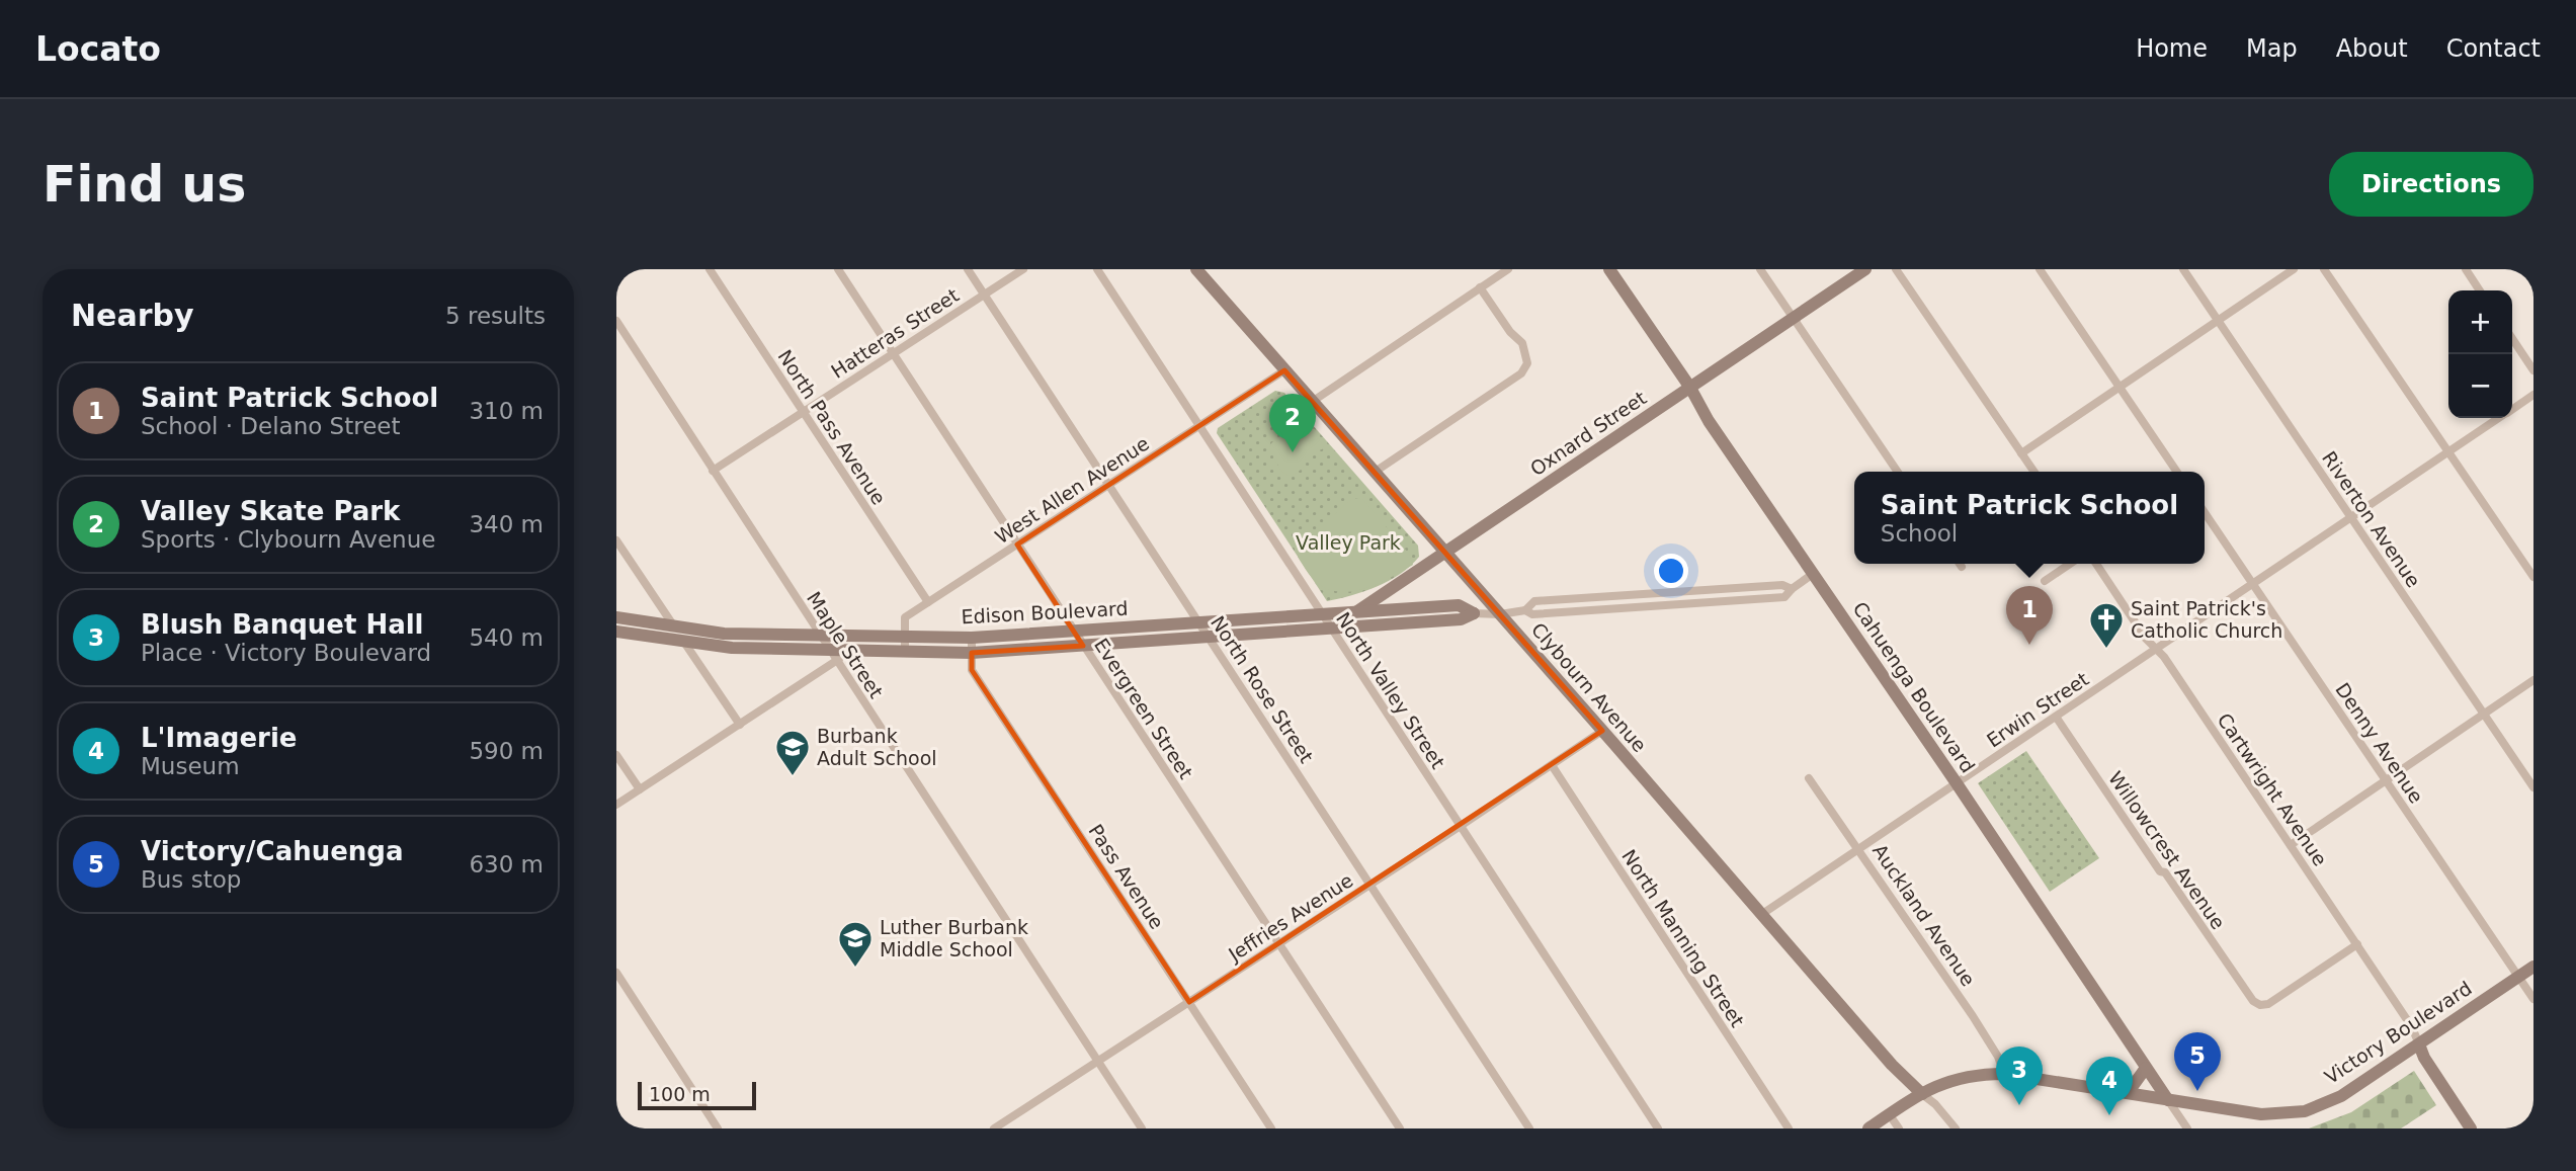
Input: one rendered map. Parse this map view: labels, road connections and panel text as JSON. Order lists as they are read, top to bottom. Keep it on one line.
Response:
{"streets":{"main road":["Oxnard Street","Edison Boulevard","Clybourn Avenue","Cahuenga Boulevard","Victory Boulevard"],"street":["Hatteras Street","North Pass Avenue","West Allen Avenue","Riverton Avenue","Maple Street","North Rose Street","North Valley Street","Evergreen Street","Erwin Street","Denny Avenue","Cartwright Avenue","Willowcrest Avenue","Pass Avenue","Auckland Avenue","Jeffries Avenue","North Manning Street"]},"crossings":[["Hatteras Street","North Pass Avenue"],["Hatteras Street","Maple Street"],["Hatteras Street","North Rose Street"],["Hatteras Street","Evergreen Street"],["North Pass Avenue","West Allen Avenue"],["Oxnard Street","Edison Boulevard"],["Oxnard Street","Clybourn Avenue"],["Oxnard Street","Cahuenga Boulevard"],["Oxnard Street","North Valley Street"],["West Allen Avenue","Edison Boulevard"],["West Allen Avenue","Clybourn Avenue"],["West Allen Avenue","North Rose Street"],["West Allen Avenue","North Valley Street"],["West Allen Avenue","Evergreen Street"],["Riverton Avenue","Erwin Street"],["Edison Boulevard","Maple Street"],["Edison Boulevard","Clybourn Avenue"],["Edison Boulevard","Cahuenga Boulevard"],["Edison Boulevard","North Rose Street"],["Edison Boulevard","North Valley Street"],["Edison Boulevard","Evergreen Street"],["Edison Boulevard","Pass Avenue"],["Maple Street","Jeffries Avenue"],["Clybourn Avenue","Erwin Street"],["Clybourn Avenue","Jeffries Avenue"],["Clybourn Avenue","Victory Boulevard"],["Cahuenga Boulevard","Erwin Street"],["Cahuenga Boulevard","Victory Boulevard"],["North Rose Street","Jeffries Avenue"],["North Valley Street","Jeffries Avenue"],["Evergreen Street","Jeffries Avenue"],["Erwin Street","Denny Avenue"],["Erwin Street","Cartwright Avenue"],["Erwin Street","Willowcrest Avenue"],["Erwin Street","Auckland Avenue"],["Denny Avenue","Victory Boulevard"],["Cartwright Avenue","Willowcrest Avenue"],["Cartwright Avenue","Victory Boulevard"],["Pass Avenue","Jeffries Avenue"],["Auckland Avenue","Victory Boulevard"],["Jeffries Avenue","North Manning Street"]],"parks":["Valley Park"],"places":{"church":["Saint Patrick's Catholic Church"],"school or university":["Burbank Adult School","Luther Burbank Middle School"]},"scale_bar":"100 m","page":{"header":"Locato","nav":["Home","Map","About","Contact"],"buttons":"Directions","title":"Find us","heading":["Nearby","5 results"],"map_buttons":["+","−"],"list":[{"mark":"1","name":"Saint Patrick School","note":"School · Delano Street","value":"310 m"},{"mark":"2","name":"Valley Skate Park","note":"Sports · Clybourn Avenue","value":"340 m"},{"mark":"3","name":"Blush Banquet Hall","note":"Place · Victory Boulevard","value":"540 m"},{"mark":"4","name":"L'Imagerie","note":"Museum","value":"590 m"},{"mark":"5","name":"Victory/Cahuenga","note":"Bus stop","value":"630 m"}],"pins":["2","1","5","3","4"],"popup":["Saint Patrick School","School"],"scale":"100 m"}}
